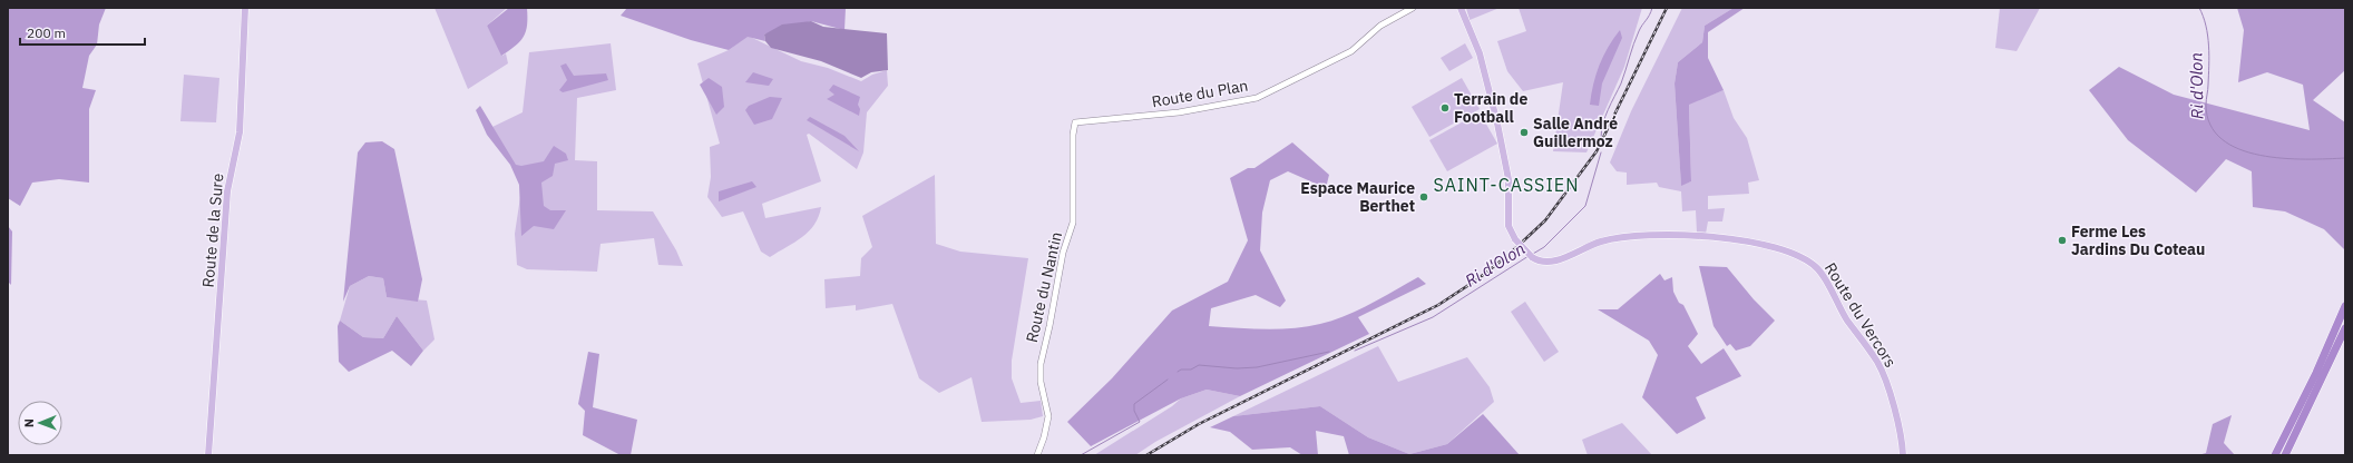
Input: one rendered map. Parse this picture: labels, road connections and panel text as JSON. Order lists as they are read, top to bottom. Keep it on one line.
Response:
{"streets":{"main road":["Route de la Sure","Route du Vercors"],"street":["Route du Plan","Route du Nantin"]},"crossings":[["Route du Plan","Route du Nantin"]],"districts":["SAINT-CASSIEN"],"water":["Ri d'Olon"],"places":["Terrain de Football","Salle André Guillermoz","Espace Maurice Berthet","Ferme Les Jardins Du Coteau"],"scale_bar":"200 m","north":"left"}
